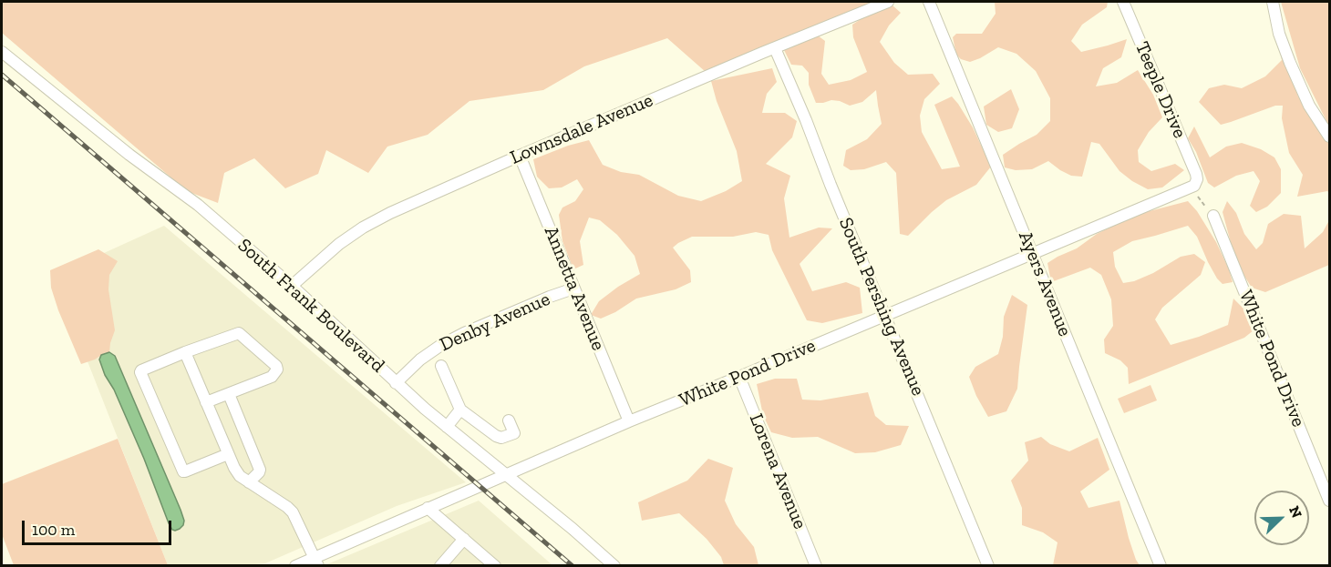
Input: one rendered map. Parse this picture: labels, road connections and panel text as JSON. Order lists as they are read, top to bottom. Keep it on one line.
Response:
{"streets":{"street":["Teeple Drive","Lownsdale Avenue","Ayers Avenue","Annetta Avenue","South Frank Boulevard","South Pershing Avenue","Denby Avenue","White Pond Drive","Lorena Avenue"]},"crossings":[["Teeple Drive","White Pond Drive"],["Lownsdale Avenue","Annetta Avenue"],["Lownsdale Avenue","South Frank Boulevard"],["Lownsdale Avenue","South Pershing Avenue"],["Ayers Avenue","White Pond Drive"],["Annetta Avenue","Denby Avenue"],["Annetta Avenue","White Pond Drive"],["South Frank Boulevard","Denby Avenue"],["South Frank Boulevard","White Pond Drive"],["South Pershing Avenue","White Pond Drive"],["White Pond Drive","Lorena Avenue"]],"scale_bar":"100 m","north":"top right"}
